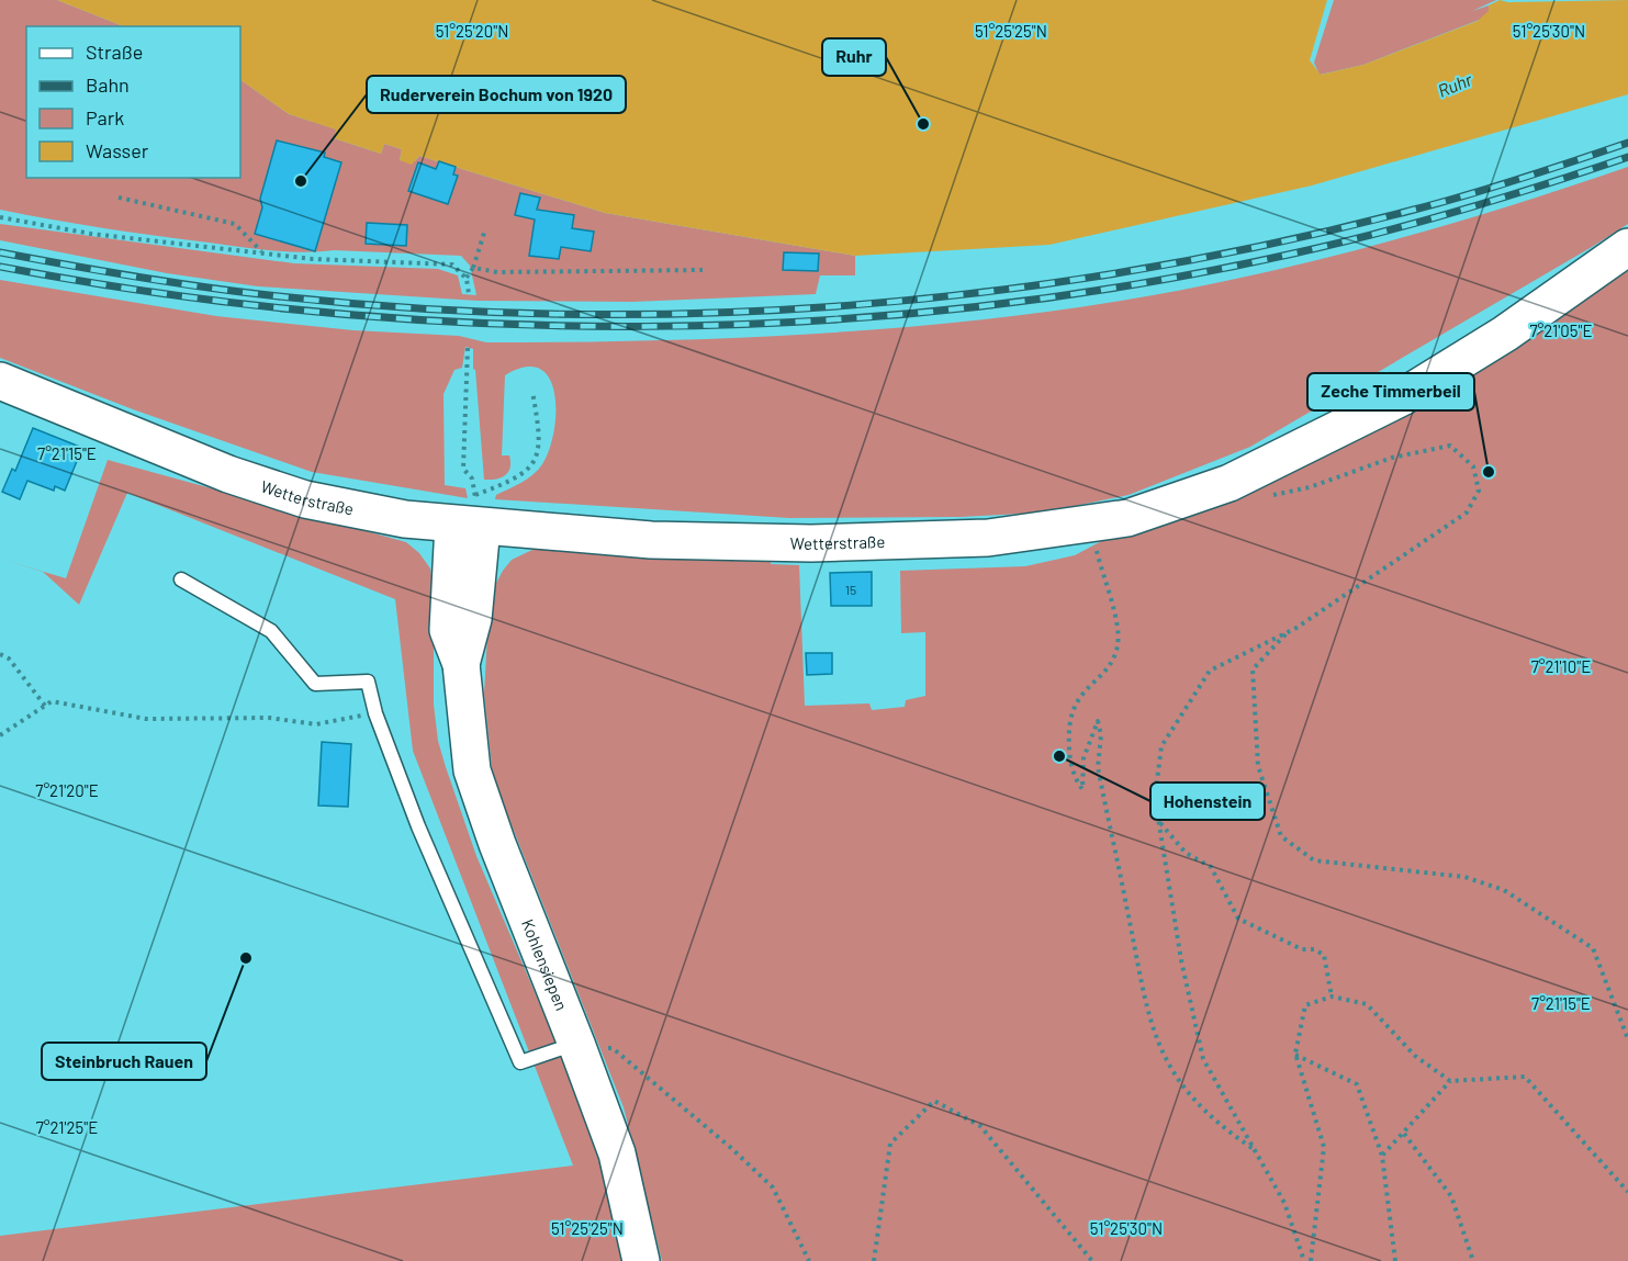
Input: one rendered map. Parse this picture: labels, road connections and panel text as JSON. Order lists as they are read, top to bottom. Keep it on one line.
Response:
{"streets":{"main road":["Wetterstraße","Kohlensiepen"]},"crossings":[["Wetterstraße","Kohlensiepen"]],"water":["Ruhr"],"places":["Ruhr","Ruderverein Bochum von 1920","Zeche Timmerbeil","Hohenstein","Steinbruch Rauen"],"house_numbers":["15"],"legend":["Straße","Bahn","Park","Wasser"],"coordinates":["51°25'20\"N","51°25'25\"N","51°25'30\"N","7°21'05\"E","7°21'15\"E","7°21'10\"E","7°21'20\"E","7°21'25\"E"]}
